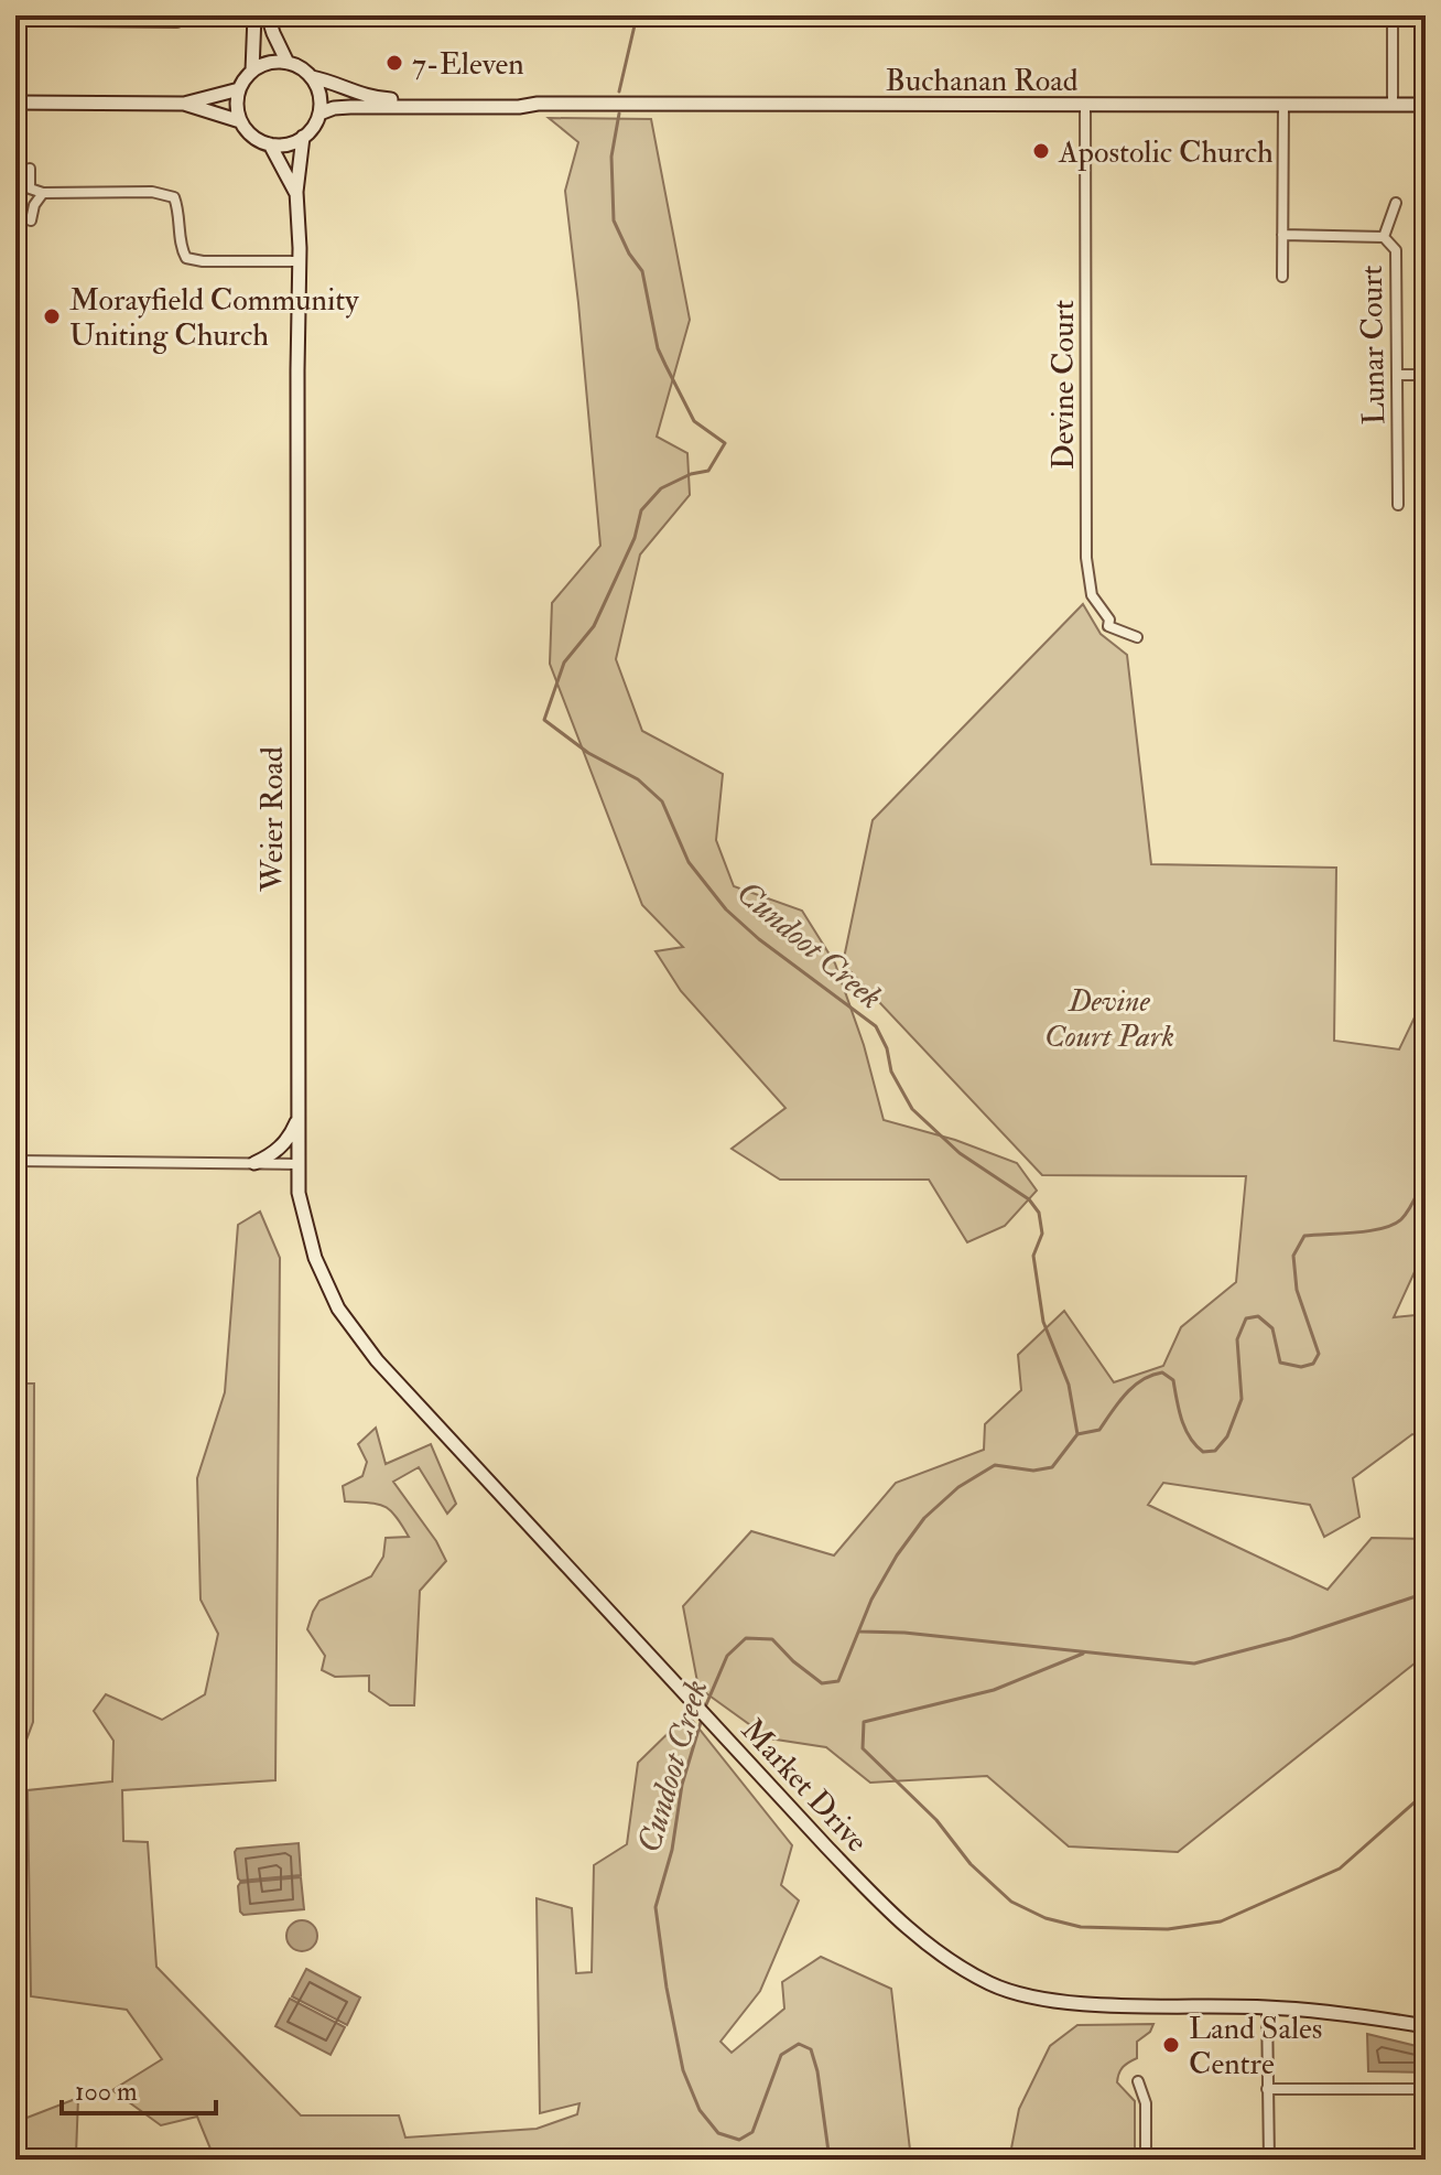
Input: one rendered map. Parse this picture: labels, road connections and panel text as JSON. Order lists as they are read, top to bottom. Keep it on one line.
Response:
{"streets":{"street":["Buchanan Road","Lunar Court","Devine Court","Weier Road","Market Drive"]},"crossings":[["Buchanan Road","Devine Court"],["Buchanan Road","Weier Road"],["Weier Road","Market Drive"]],"water":["Cundoot Creek"],"parks":["Devine Court Park"],"places":["7-Eleven","Apostolic Church","Morayfield Community Uniting Church","Land Sales Centre"],"scale_bar":"100 m"}
